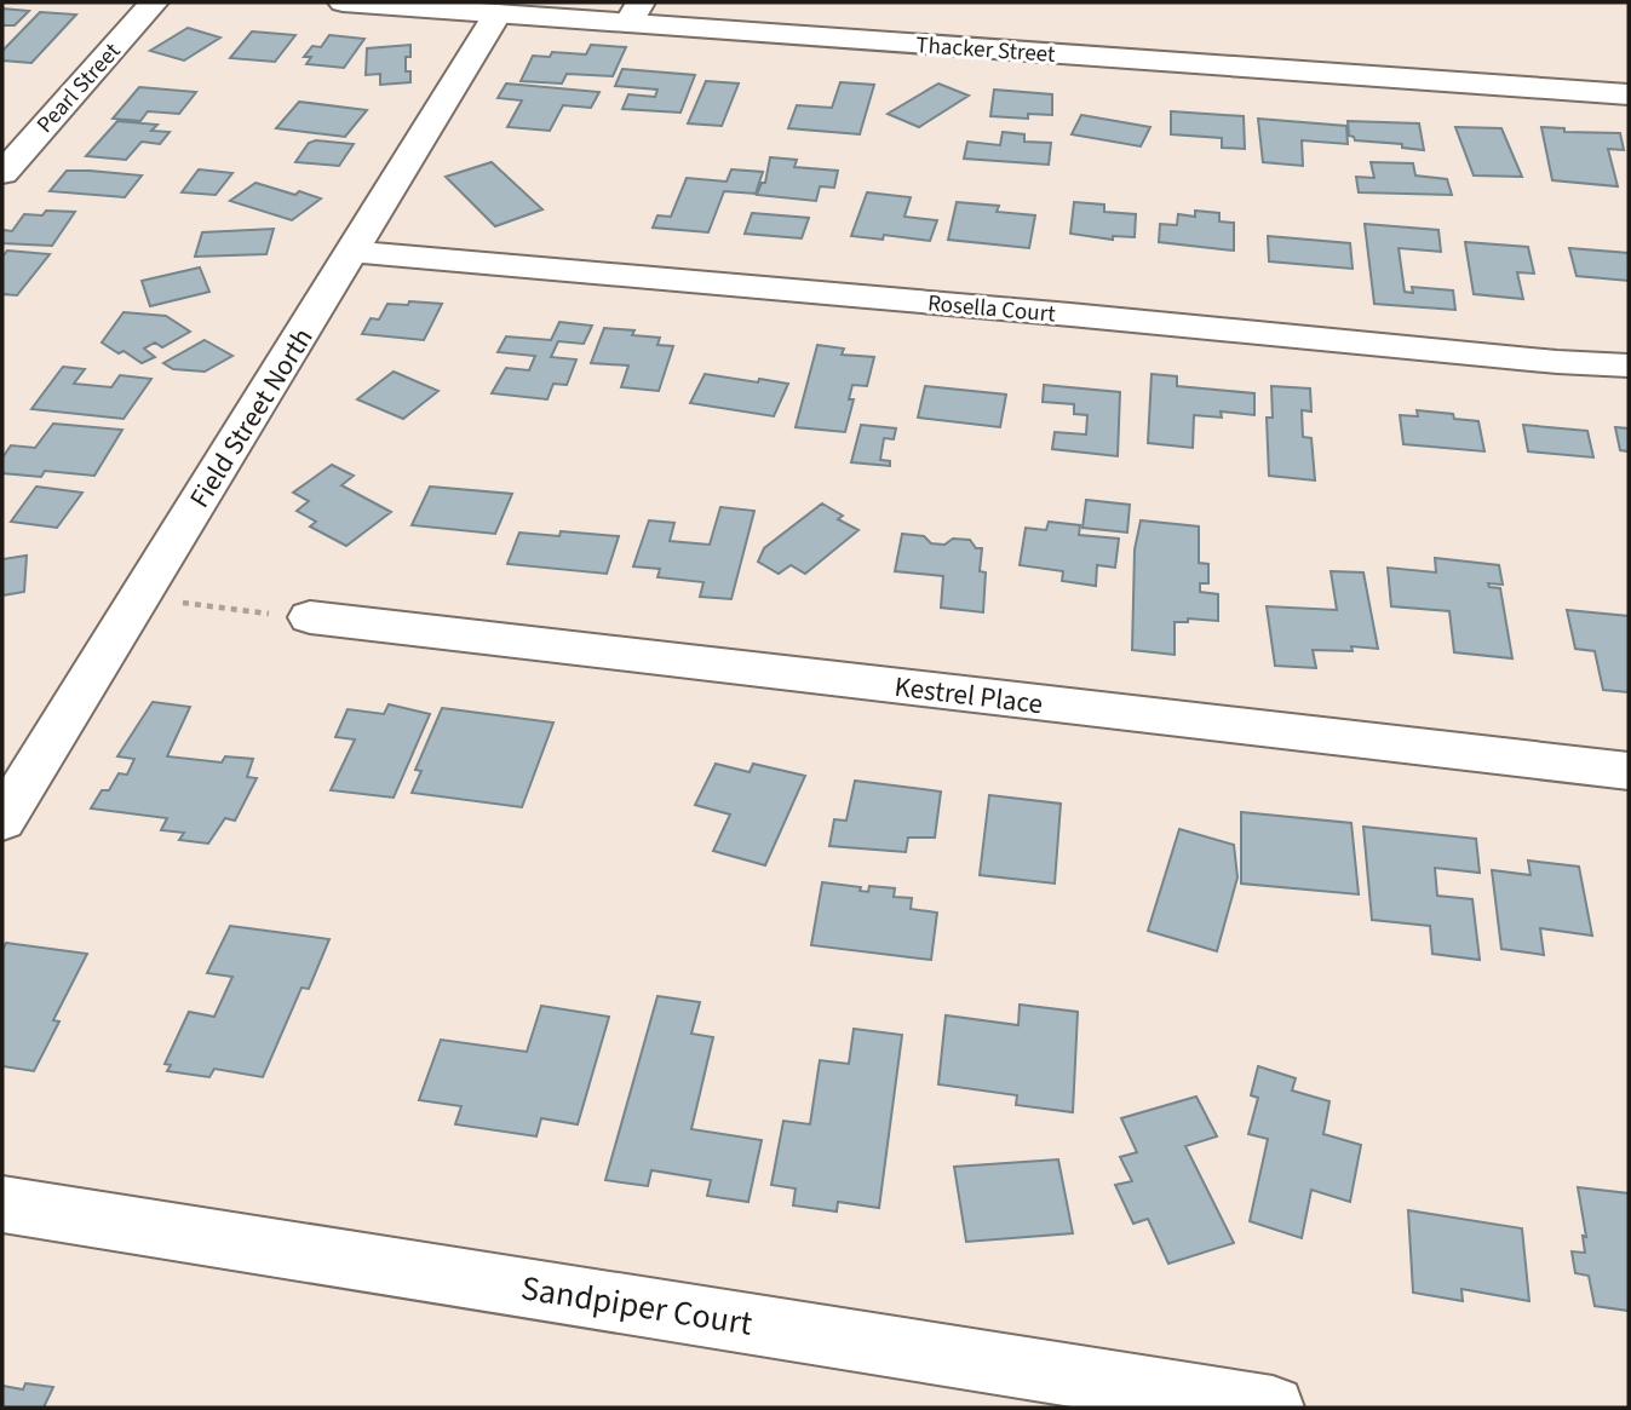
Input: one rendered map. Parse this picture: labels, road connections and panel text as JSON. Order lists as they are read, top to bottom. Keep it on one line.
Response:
{"streets":{"street":["Thacker Street","Pearl Street","Rosella Court","Field Street North","Kestrel Place","Sandpiper Court"]},"crossings":[["Thacker Street","Field Street North"],["Rosella Court","Field Street North"]]}
